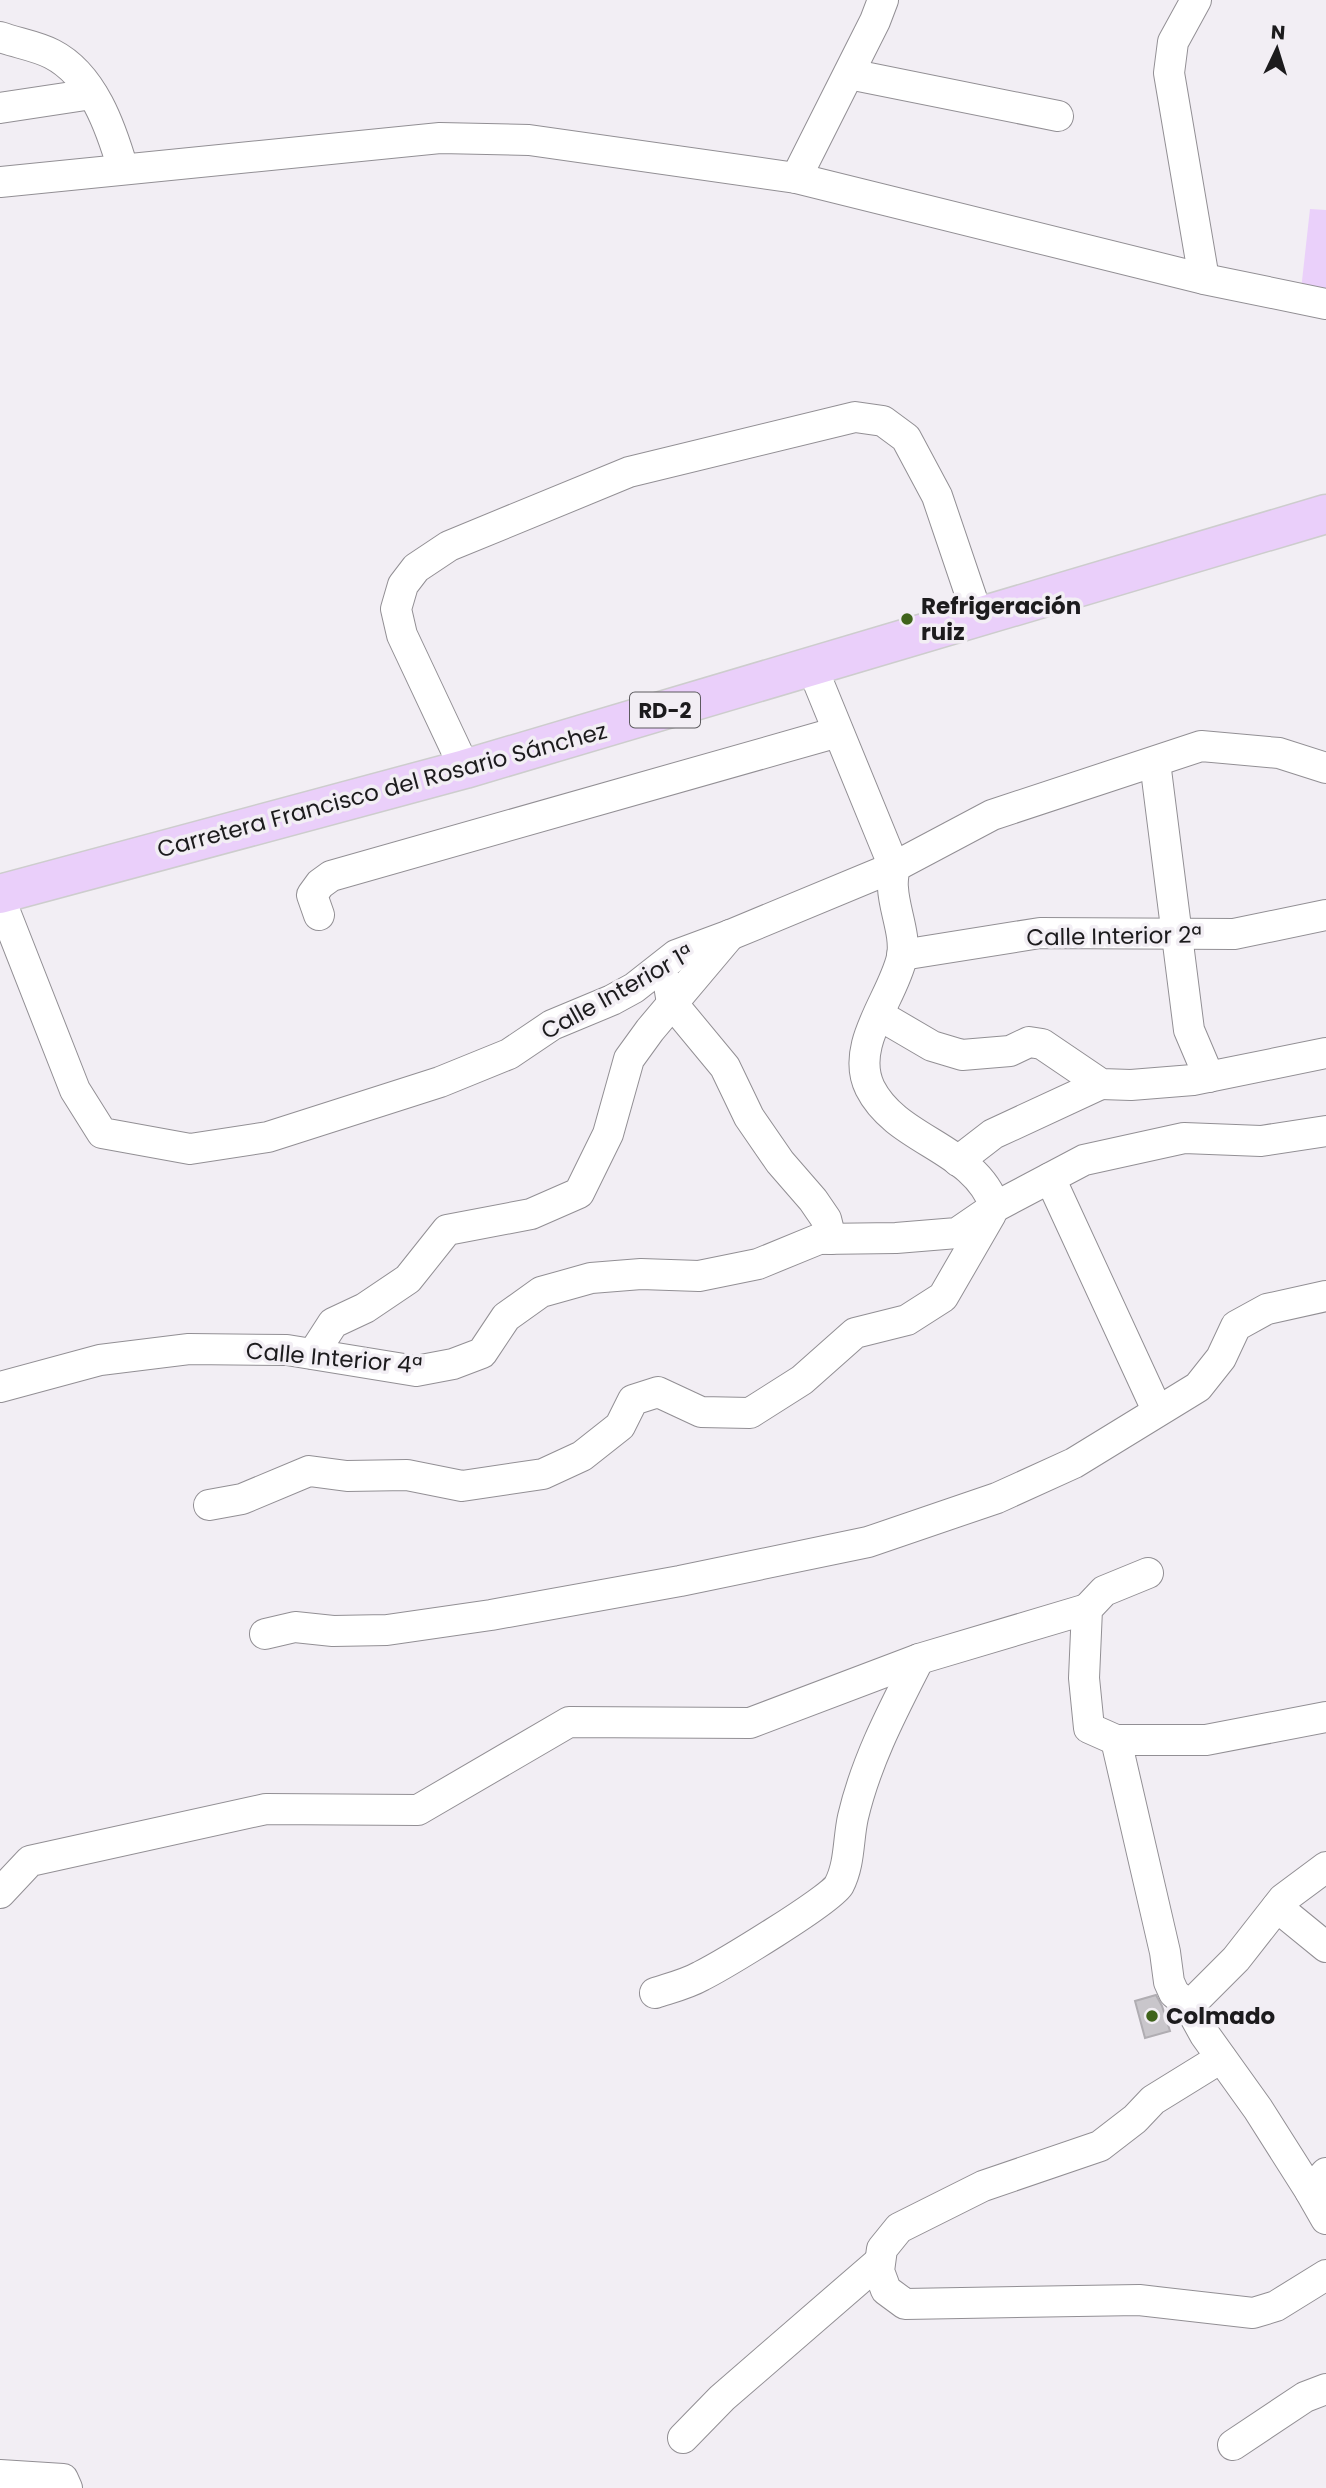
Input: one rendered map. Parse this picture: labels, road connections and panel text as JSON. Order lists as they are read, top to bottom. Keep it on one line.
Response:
{"streets":{"main road":["RD-2","Carretera Francisco del Rosario Sánchez"],"street":["Calle Interior 2ª","Calle Interior 1ª","Calle Interior 4ª"]},"crossings":[["Carretera Francisco del Rosario Sánchez","Calle Interior 1ª"]],"places":["Refrigeración ruiz","Colmado"],"north":"top"}
